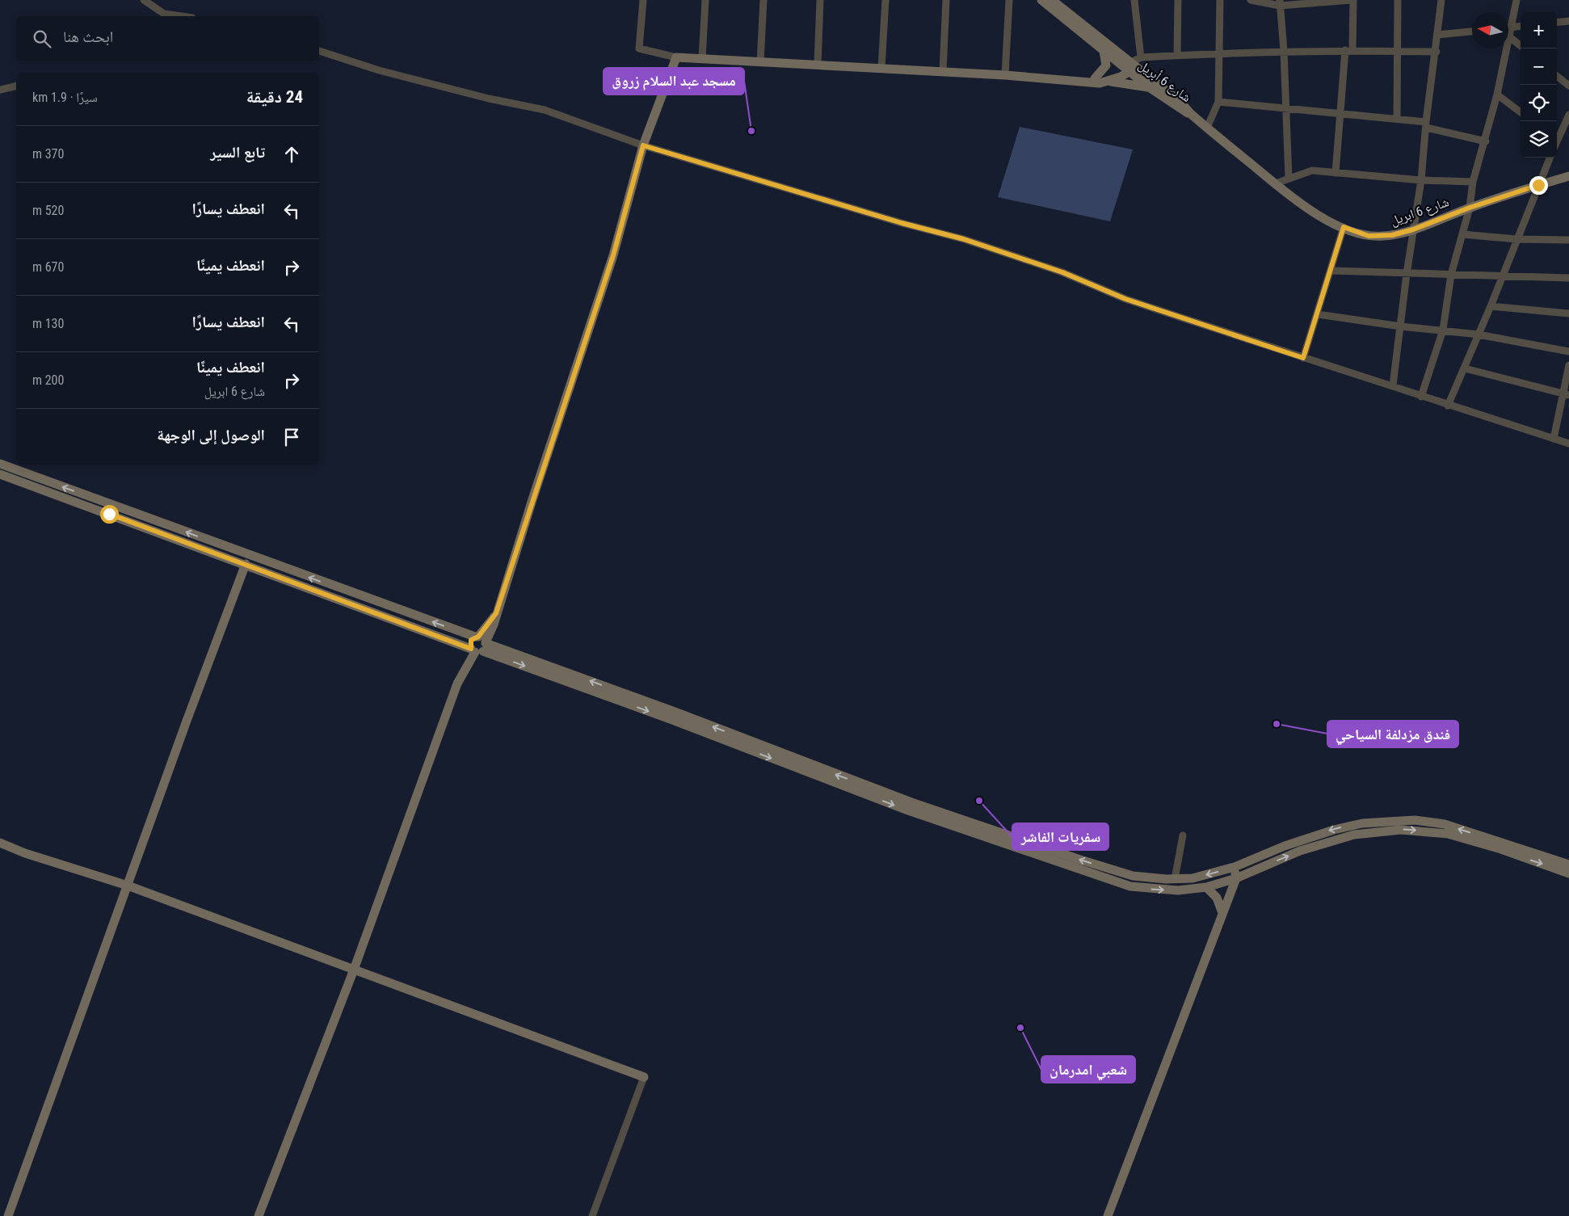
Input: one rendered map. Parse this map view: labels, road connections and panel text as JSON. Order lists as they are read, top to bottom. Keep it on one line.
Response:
{"streets":{"street":["شارع 6 أبريل","شارع 6 ابريل"]},"crossings":[["شارع 6 أبريل","شارع 6 ابريل"]],"places":["مسجد عبد السلام زروق","فندق مزدلفة السياحي","سفريات الفاشر","شعبي امدرمان"],"north":"left","page":{"map_buttons":["+","−"],"search":"ابحث هنا","heading":["24 دقيقة","سيرًا · 1.9 km"],"list":[["تابع السير","370 m"],["انعطف يسارًا","520 m"],["انعطف يمينًا","670 m"],["انعطف يسارًا","130 m"],["انعطف يمينًا","شارع 6 ابريل","200 m"],"الوصول إلى الوجهة"]}}
